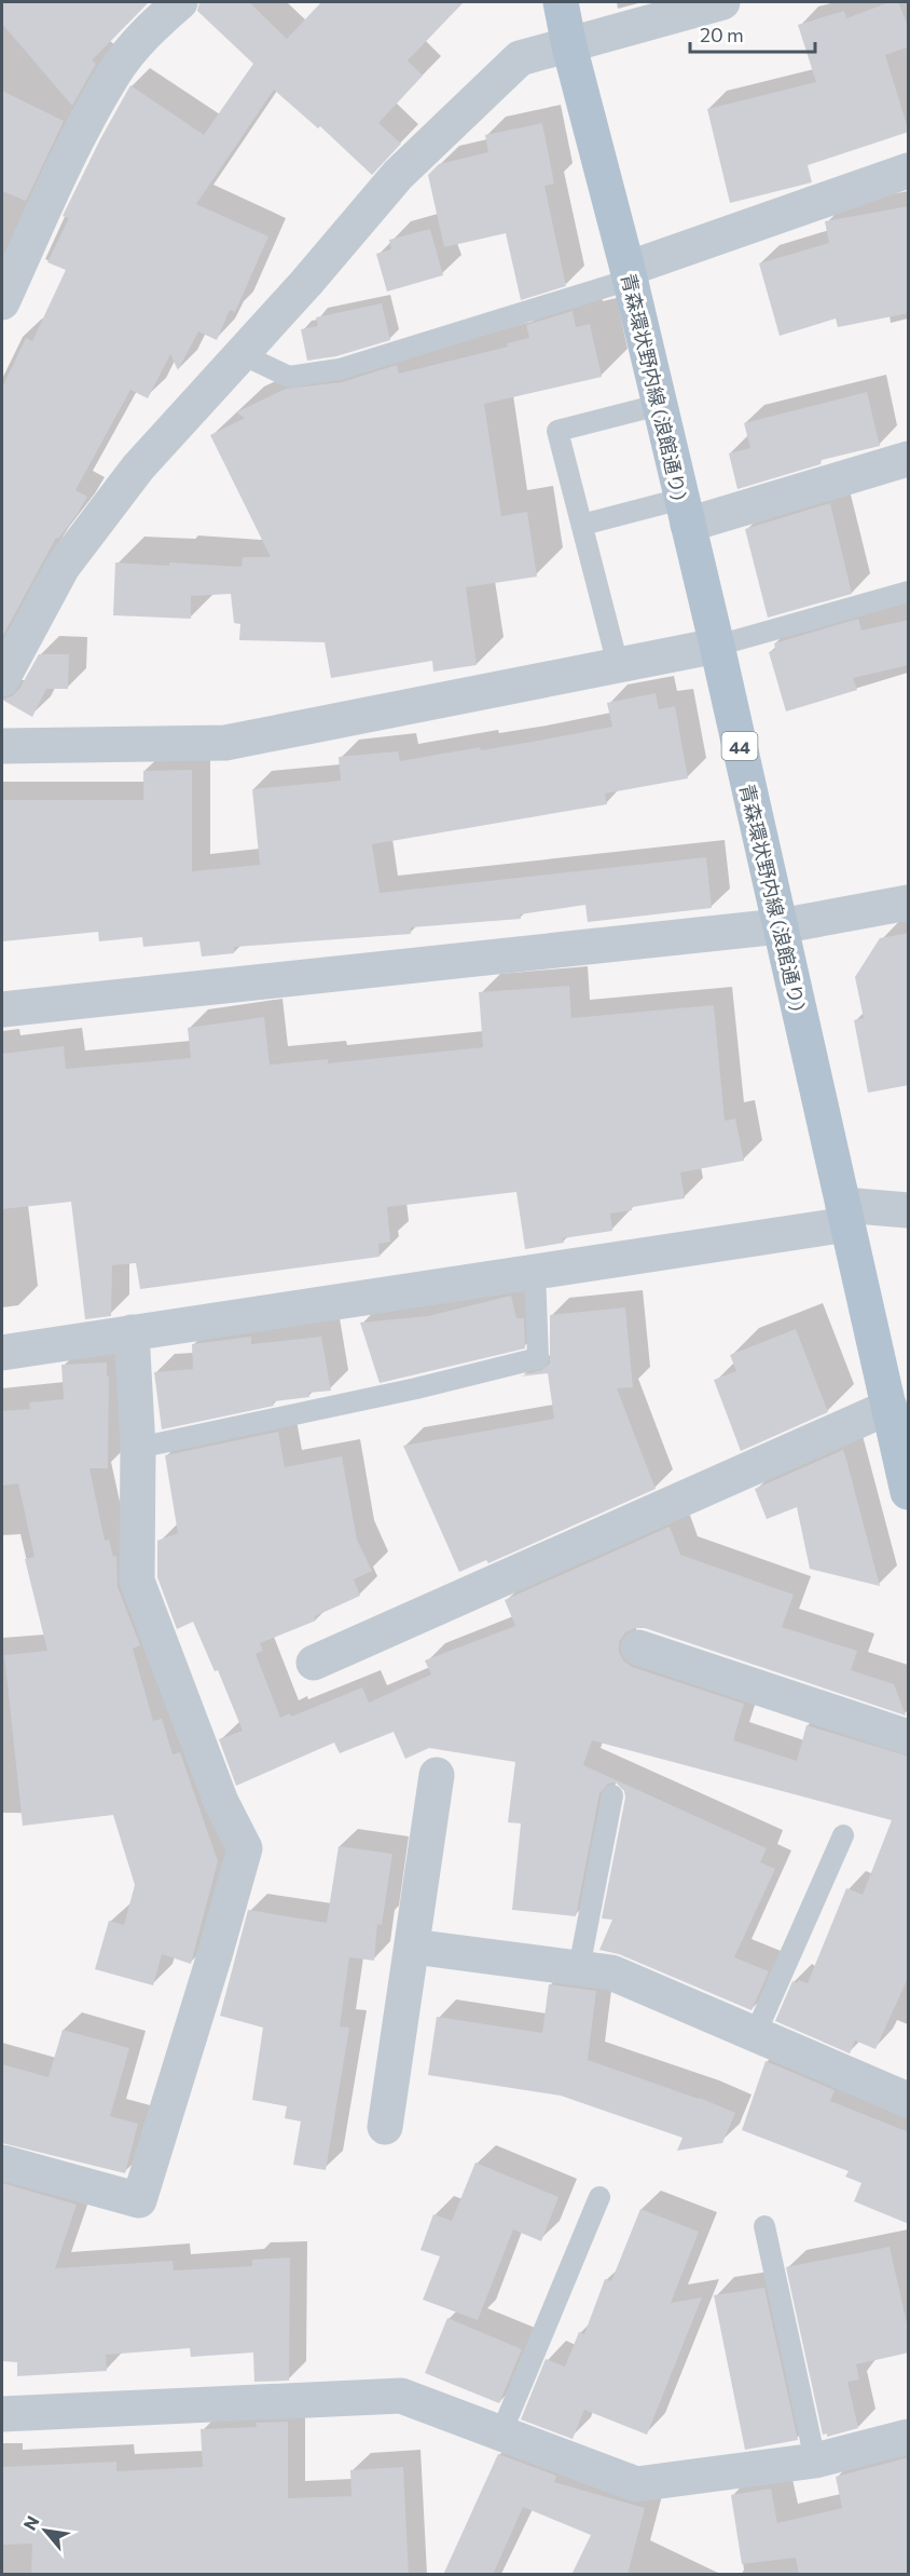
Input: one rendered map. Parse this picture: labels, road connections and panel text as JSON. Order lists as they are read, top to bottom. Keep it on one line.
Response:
{"streets":{"main road":["青森環状野内線 (浪館通り)","44"]},"scale_bar":"20 m","north":"top left"}
